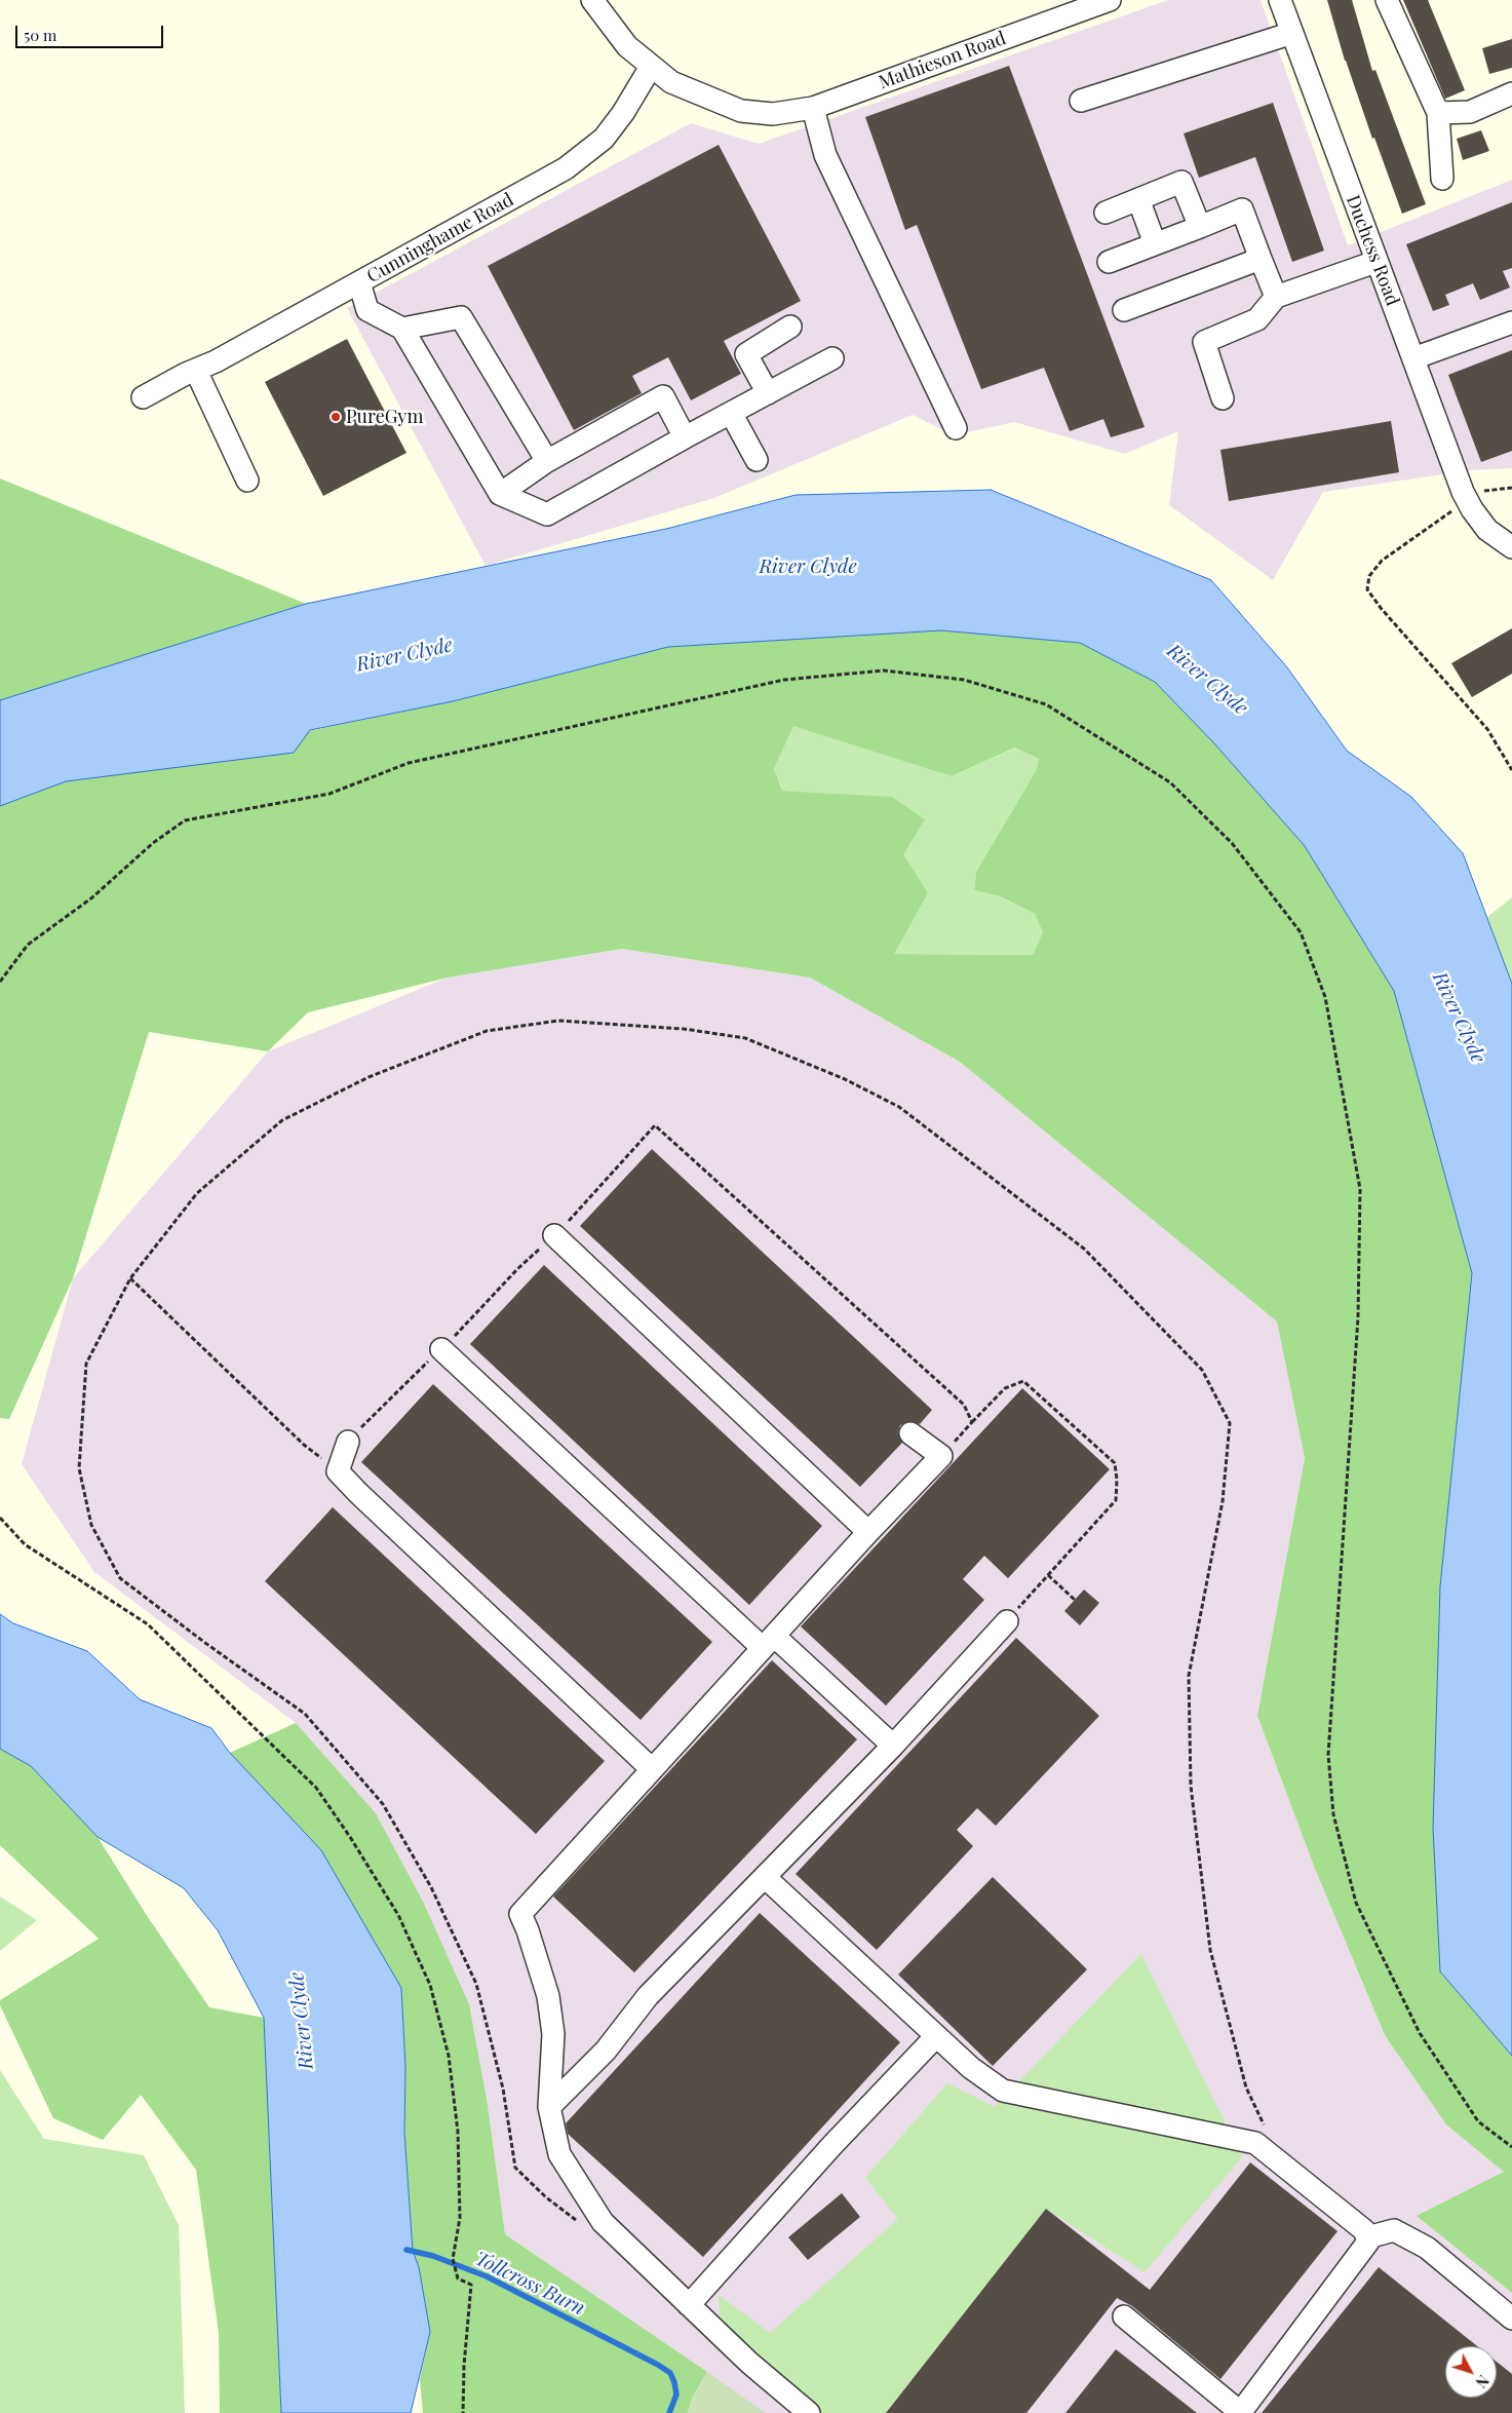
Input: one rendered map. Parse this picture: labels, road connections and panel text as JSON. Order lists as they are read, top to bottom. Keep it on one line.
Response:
{"streets":{"street":["Mathieson Road","Cunninghame Road","Duchess Road"]},"crossings":[["Mathieson Road","Cunninghame Road"]],"water":["River Clyde","Tollcross Burn"],"places":["PureGym"],"scale_bar":"50 m","north":"bottom right"}
